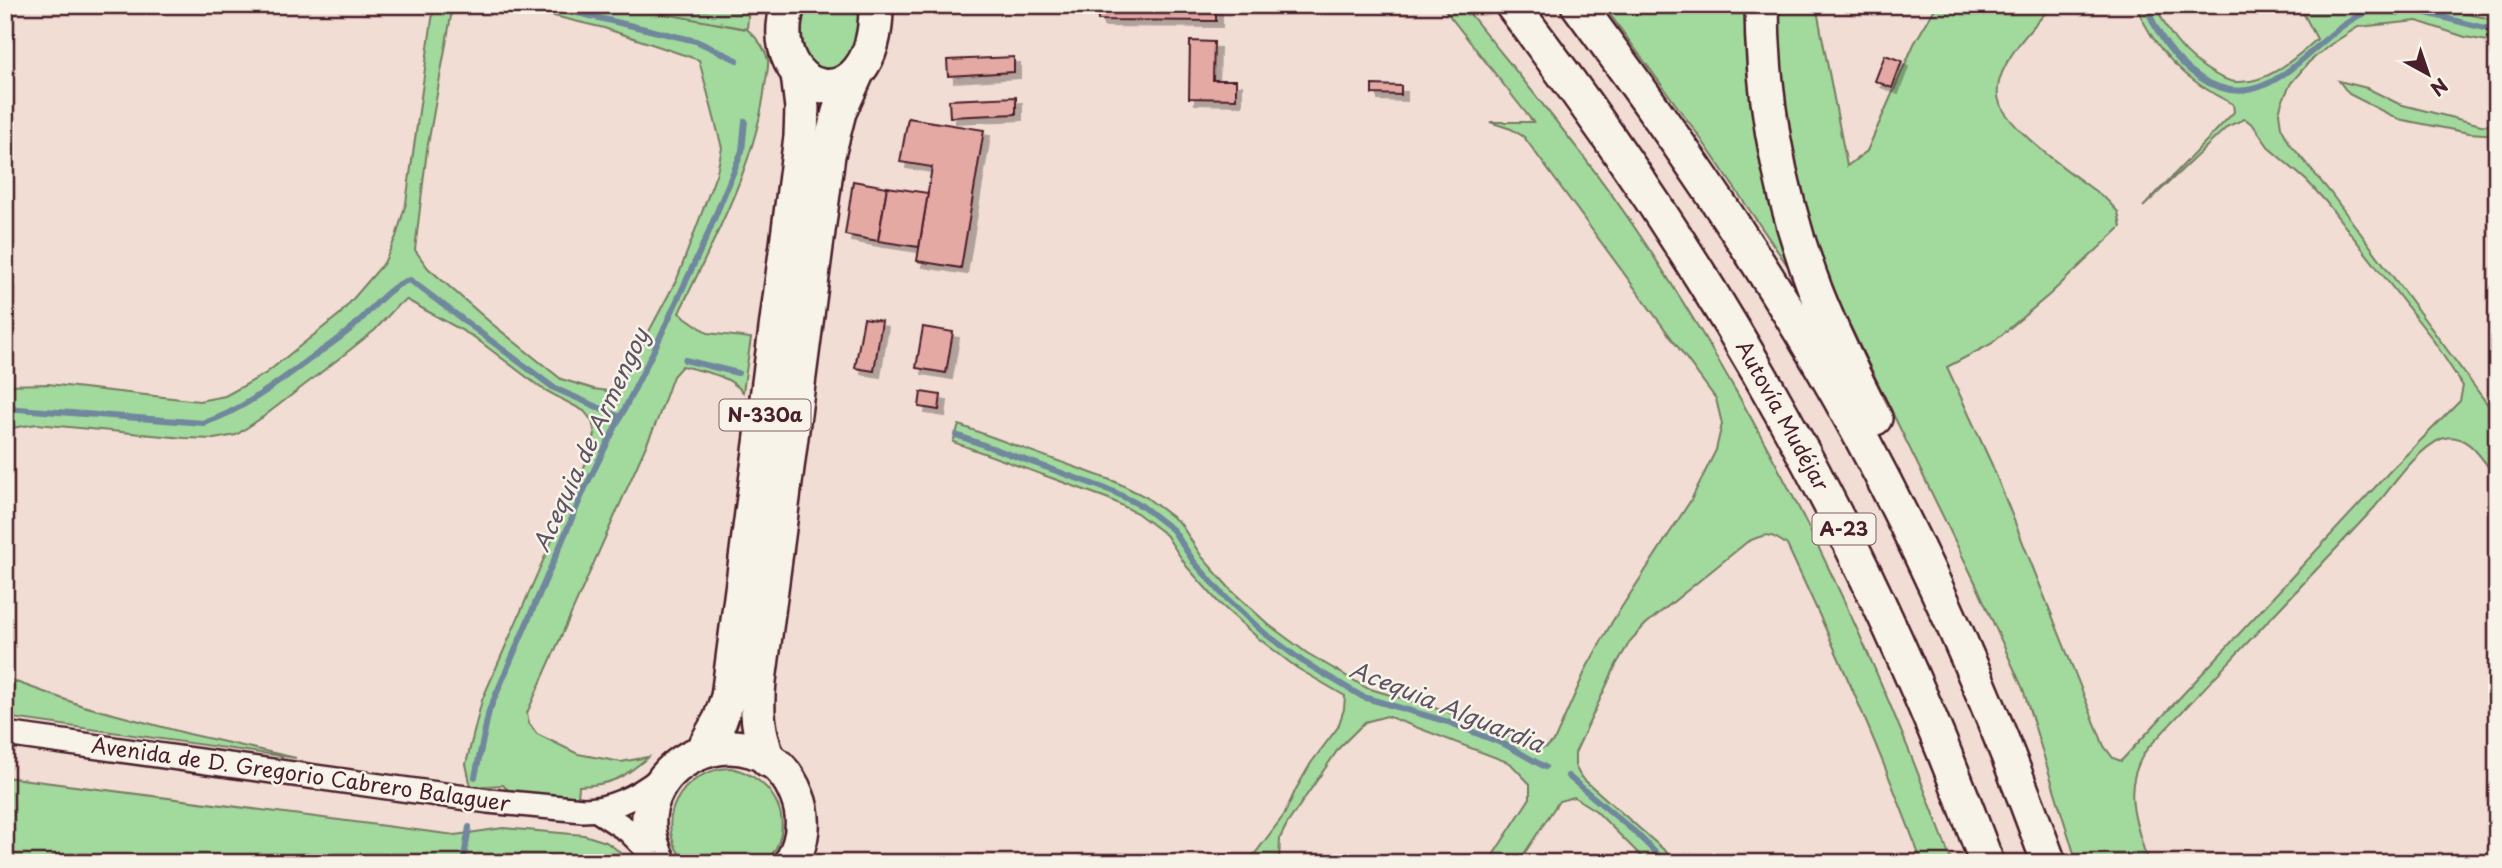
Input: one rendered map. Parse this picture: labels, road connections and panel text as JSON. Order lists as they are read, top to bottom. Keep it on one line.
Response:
{"streets":{"highway":["N-330a","Autovía Mudéjar","A-23"],"street":["Avenida de D. Gregorio Cabrero Balaguer"]},"crossings":[["N-330a","Avenida de D. Gregorio Cabrero Balaguer"]],"water":["Acequia de Armengoy","Acequia Alguardia"],"north":"bottom right"}
